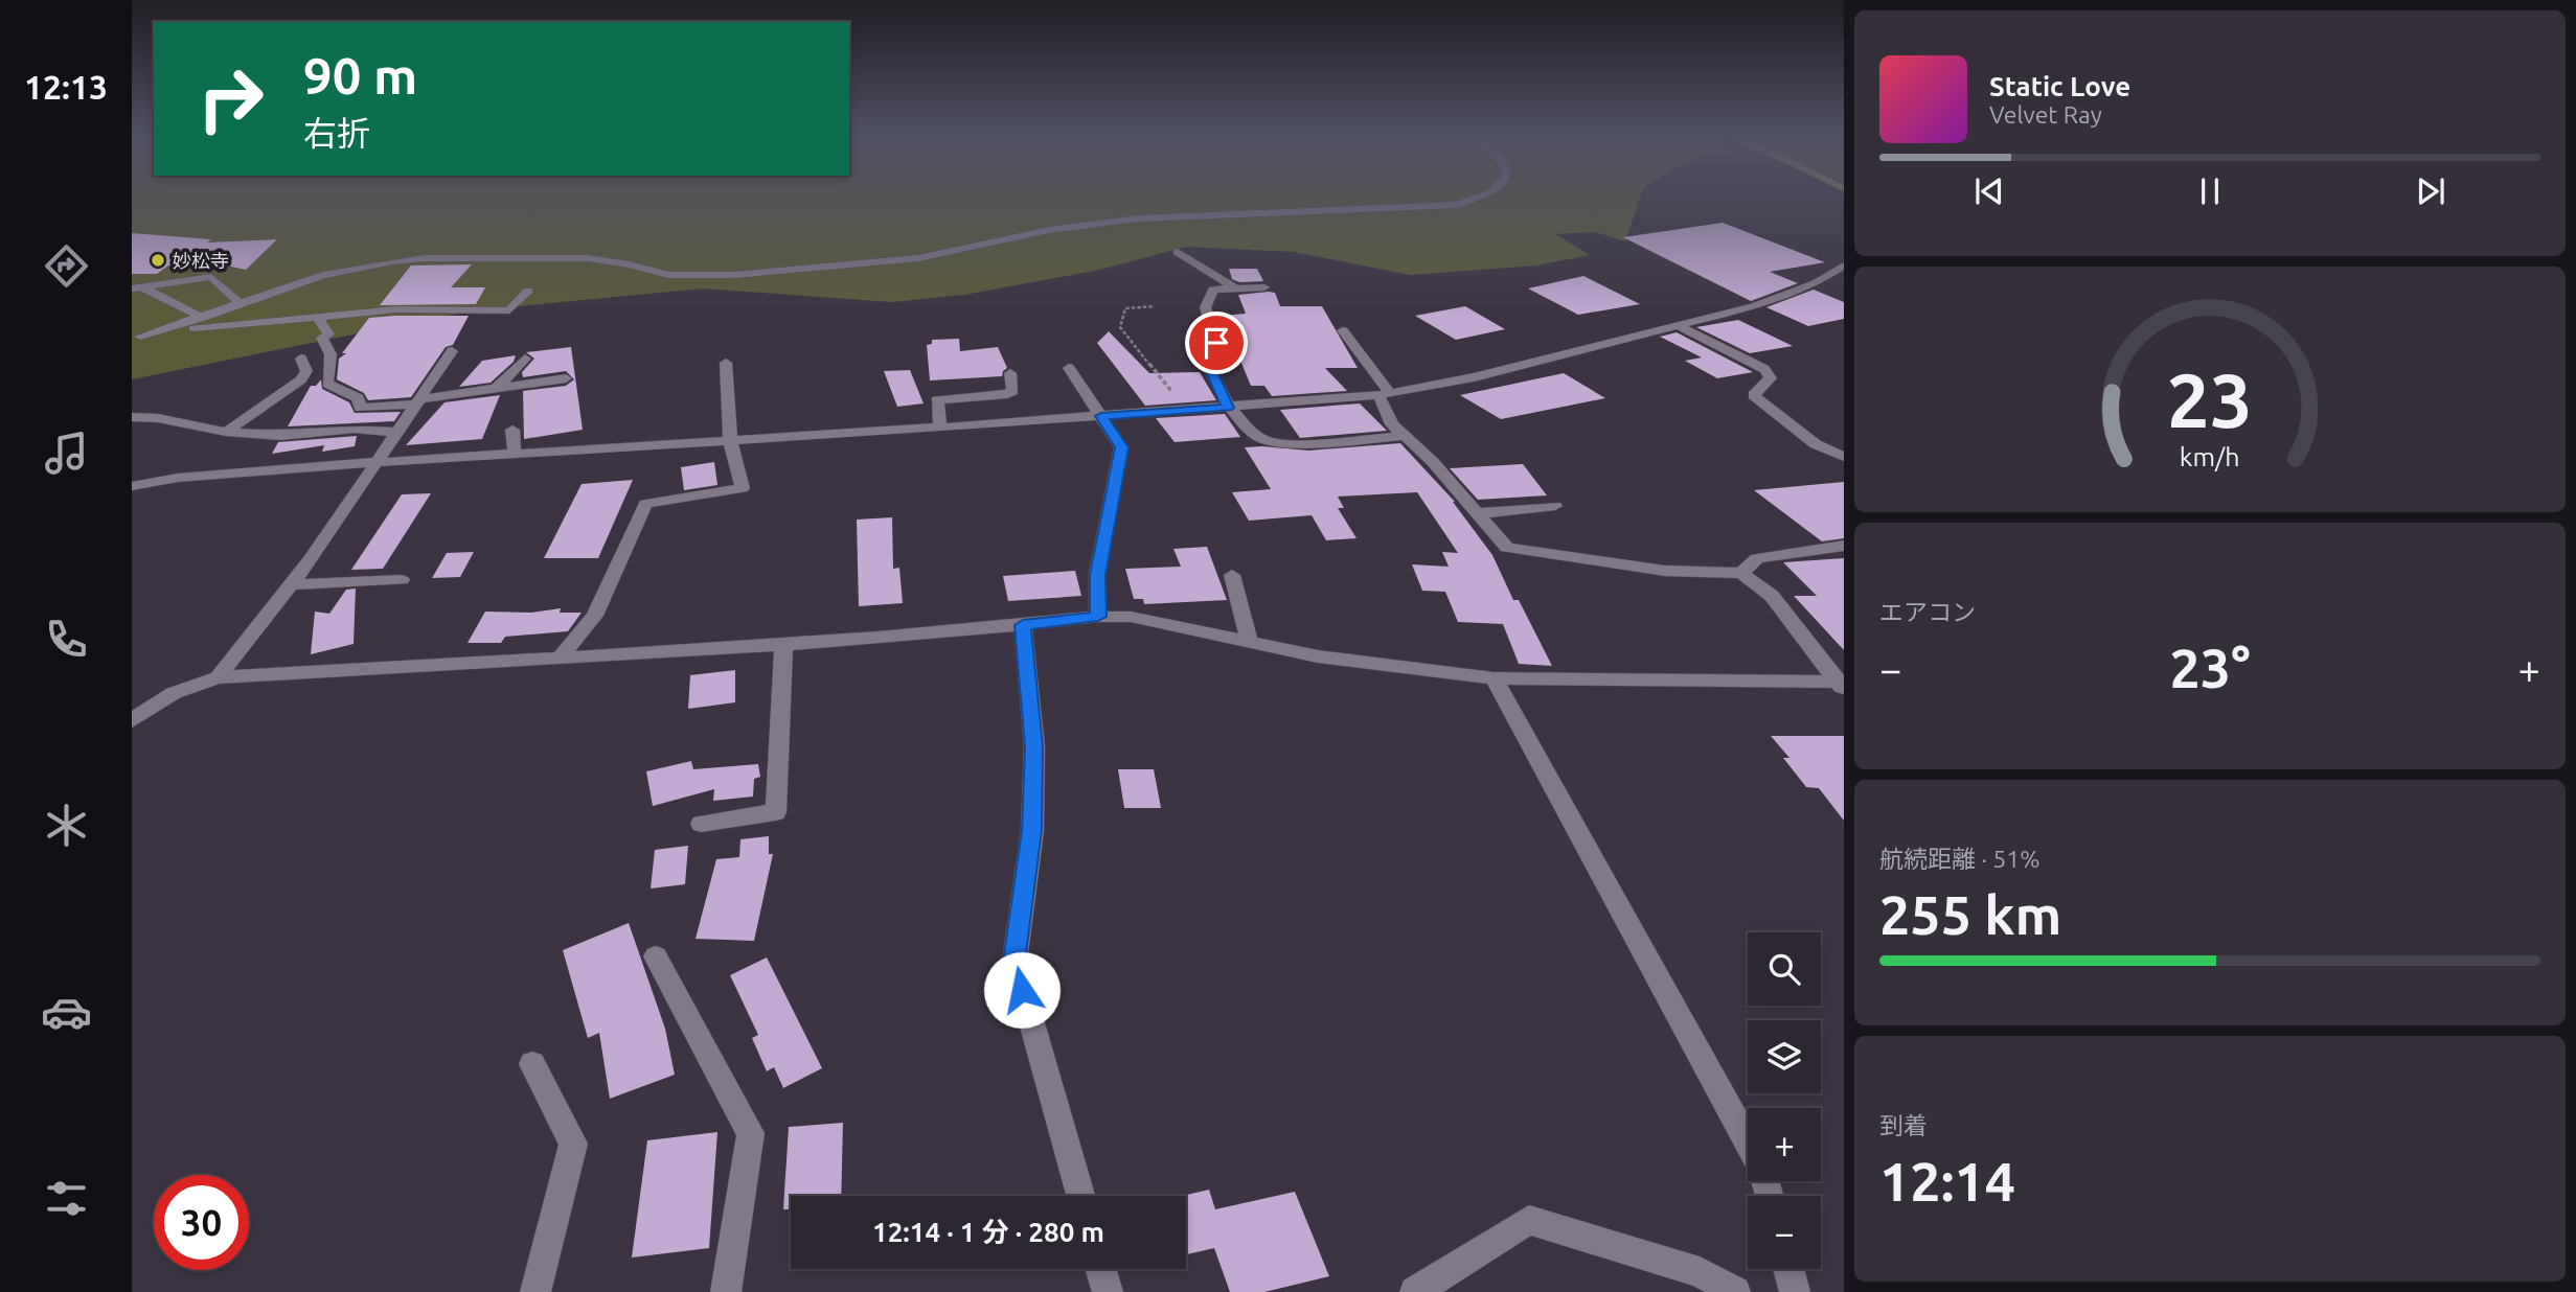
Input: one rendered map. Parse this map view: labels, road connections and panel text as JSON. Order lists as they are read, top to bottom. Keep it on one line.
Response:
{"places":["妙松寺"],"page":{"tabs":"12:13","turn":["90 m","右折"],"song":["Static Love","Velvet Ray"],"tile":["エアコン",["航続距離 · 51%","255 km"],["到着","12:14"]],"heat":["−","23°","+"],"map_buttons":["+","−"],"limit":"30","trip":"12:14 · 1 分 · 280 m","gauge":["23","km/h"]}}
